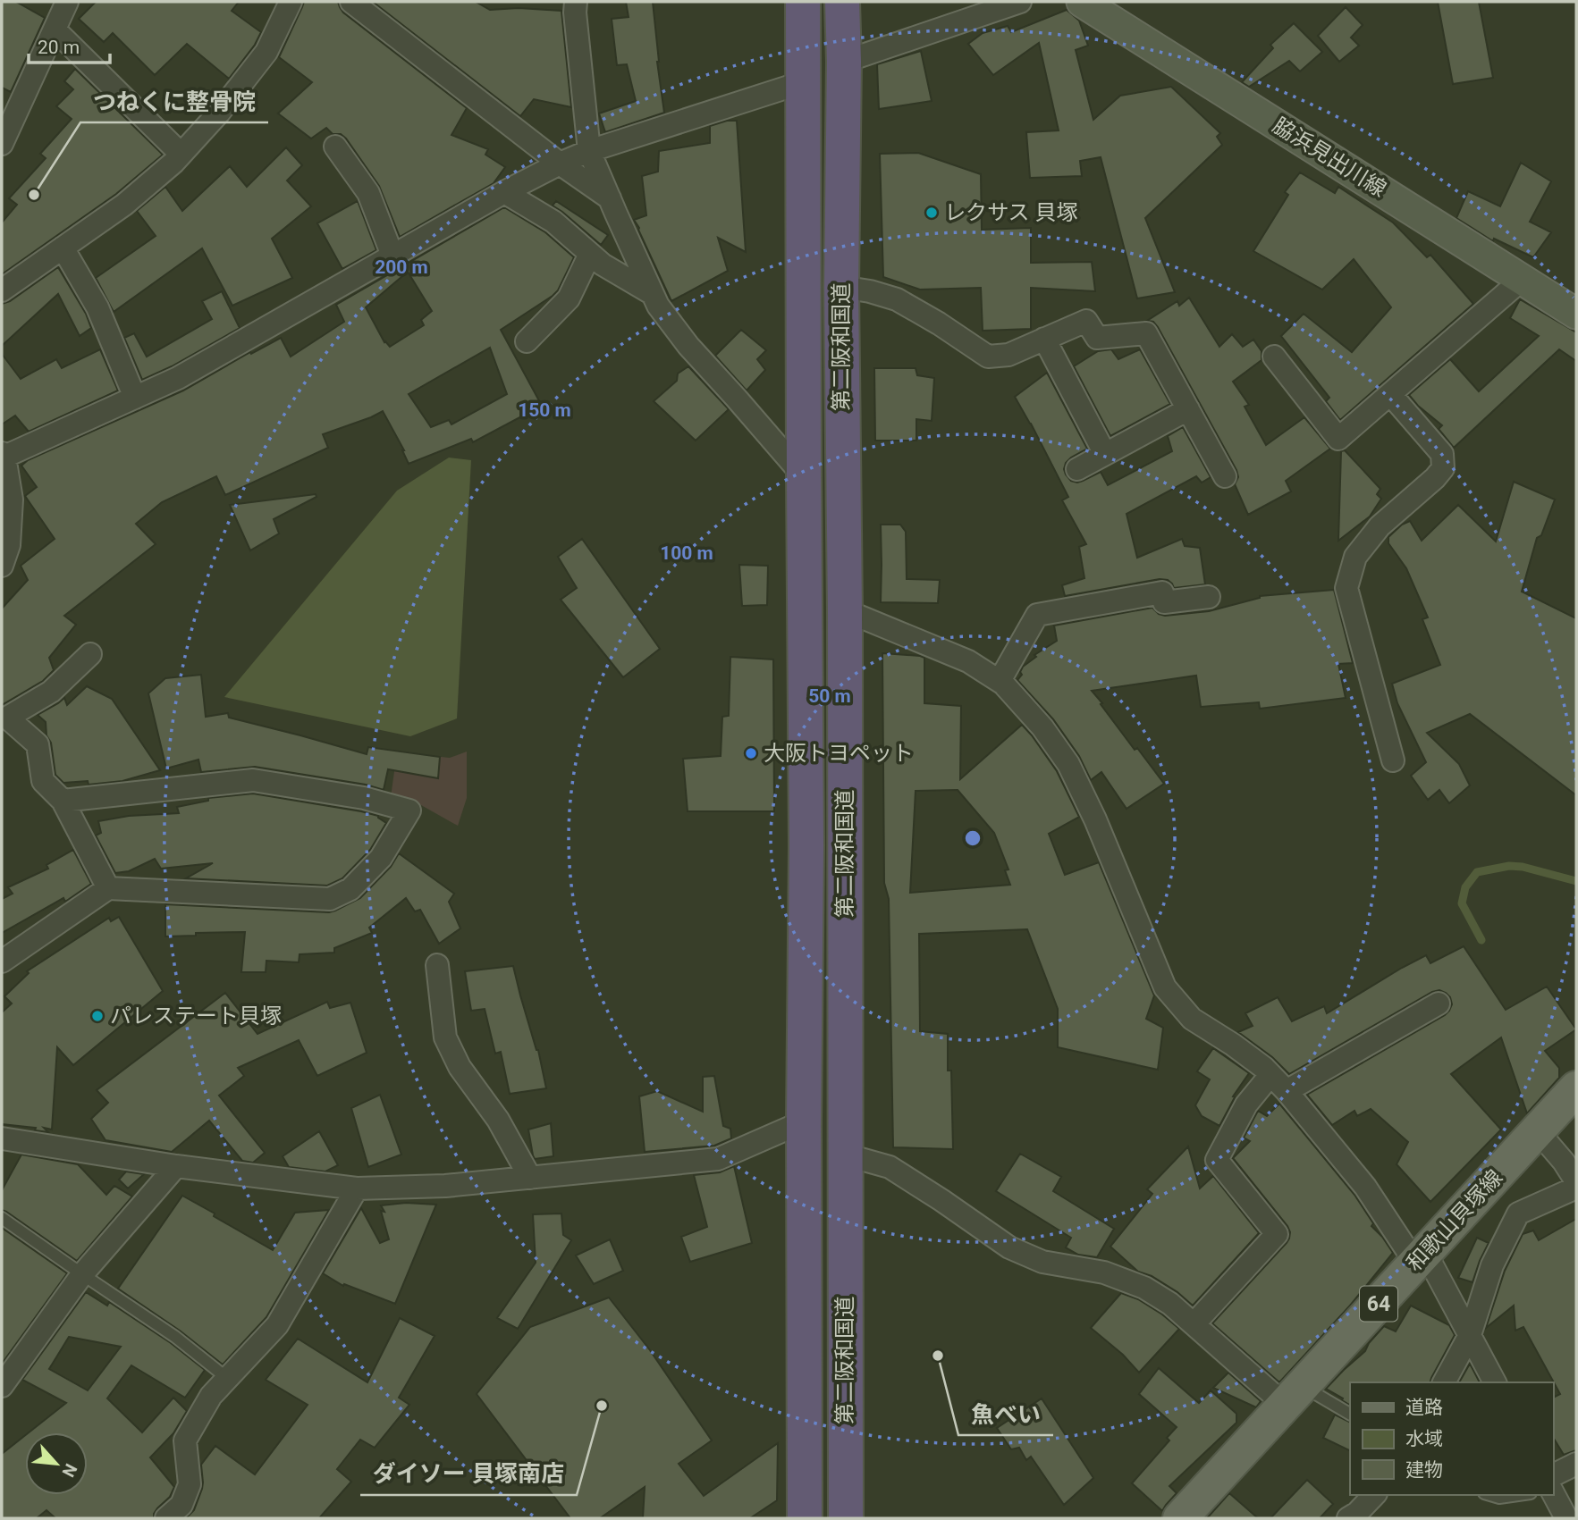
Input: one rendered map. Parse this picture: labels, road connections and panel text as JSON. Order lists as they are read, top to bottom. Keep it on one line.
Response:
{"streets":{"highway":["第二阪和国道"],"main road":["和歌山貝塚線","64"],"street":["脇浜見出川線"]},"places":["つねくに整骨院","レクサス 貝塚","大阪トヨペット","パレステート貝塚","魚べい","ダイソー 貝塚南店"],"legend":["道路","水域","建物"],"scale_bar":"20 m","north":"bottom right","rings":["200 m","150 m","100 m","50 m"]}
